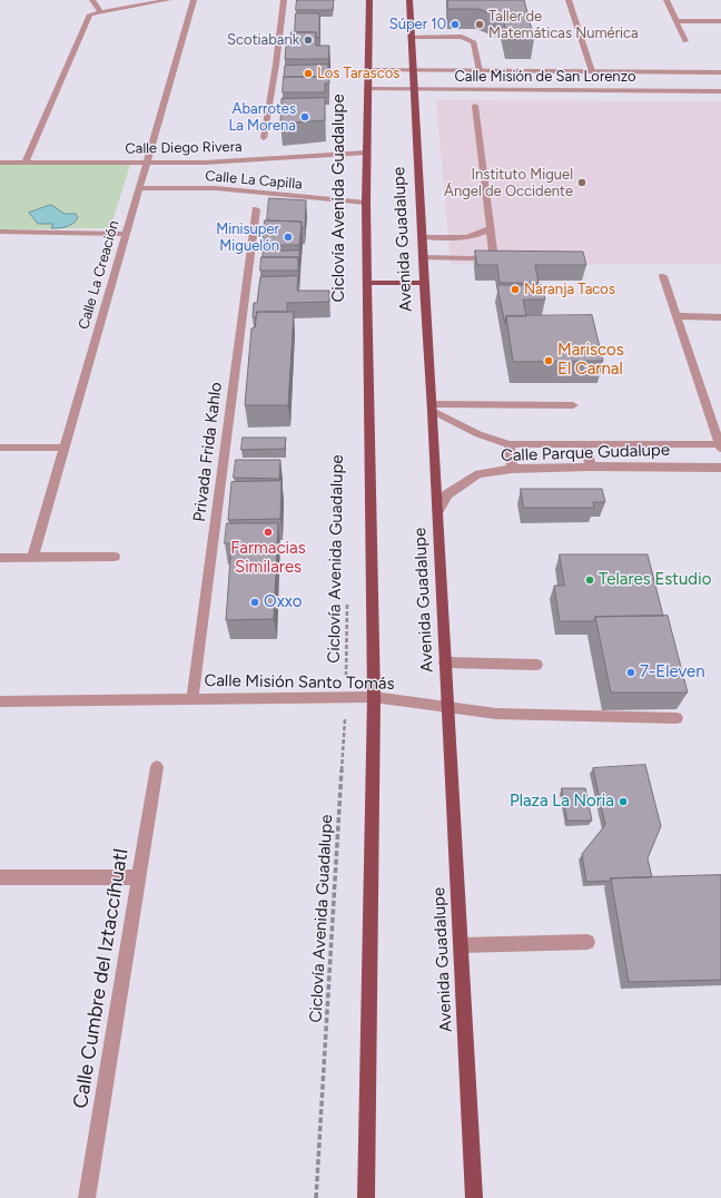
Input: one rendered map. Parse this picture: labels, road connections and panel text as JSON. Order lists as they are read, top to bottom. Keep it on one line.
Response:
{"streets":{"main road":["Avenida Guadalupe"],"street":["Calle Misión de San Lorenzo","Calle Diego Rivera","Calle La Capilla","Calle La Creación","Privada Frida Kahlo","Calle Parque Gudalupe","Calle Misión Santo Tomás","Calle Cumbre del Iztaccíhuatl"],"path":["Ciclovía Avenida Guadalupe"]},"crossings":[["Calle Misión de San Lorenzo","Avenida Guadalupe"],["Calle Diego Rivera","Avenida Guadalupe"],["Calle Diego Rivera","Calle La Creación"],["Calle La Capilla","Avenida Guadalupe"],["Calle La Capilla","Calle La Creación"],["Ciclovía Avenida Guadalupe","Calle Misión Santo Tomás"],["Avenida Guadalupe","Calle Parque Gudalupe"],["Avenida Guadalupe","Calle Misión Santo Tomás"],["Privada Frida Kahlo","Calle Misión Santo Tomás"]],"places":["Súper 10","Taller de Matemáticas Numérica","Scotiabank","Los Tarascos","Abarrotes La Morena","Instituto Miguel Ángel de Occidente","Minisuper Miguelón","Naranja Tacos","Mariscos El Carnal","Farmacias Similares","Telares Estudio","Oxxo","7-Eleven","Plaza La Noria"]}
